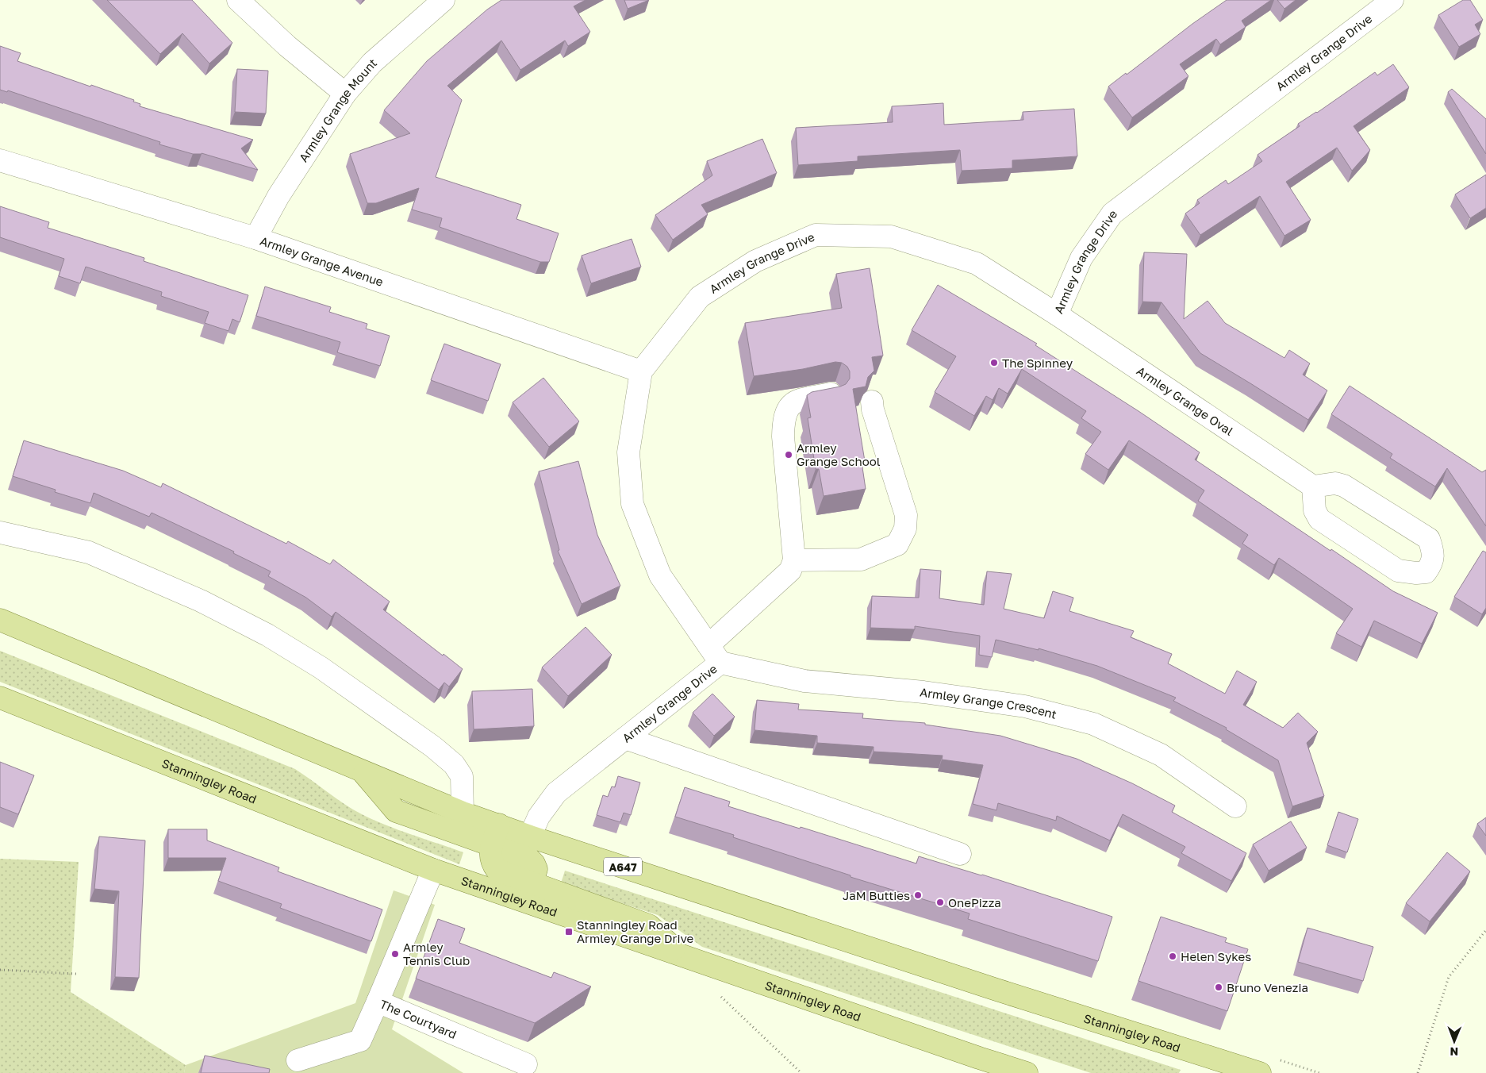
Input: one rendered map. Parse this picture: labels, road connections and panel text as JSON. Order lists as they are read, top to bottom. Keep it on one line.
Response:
{"streets":{"main road":["Stanningley Road","A647"],"street":["Armley Grange Drive","Armley Grange Mount","Armley Grange Avenue","Armley Grange Oval","Armley Grange Crescent","The Courtyard"]},"crossings":[["Armley Grange Drive","Armley Grange Avenue"],["Armley Grange Drive","Armley Grange Oval"],["Armley Grange Drive","Armley Grange Crescent"],["Armley Grange Drive","Stanningley Road"],["Armley Grange Mount","Armley Grange Avenue"],["Stanningley Road","The Courtyard"]],"places":{"other":["The Spinney","Armley Grange School","JaM Butties","OnePizza","Armley Tennis Club","Helen Sykes","Bruno Venezia"],"transit":["Stanningley Road Armley Grange Drive"]},"north":"bottom"}
